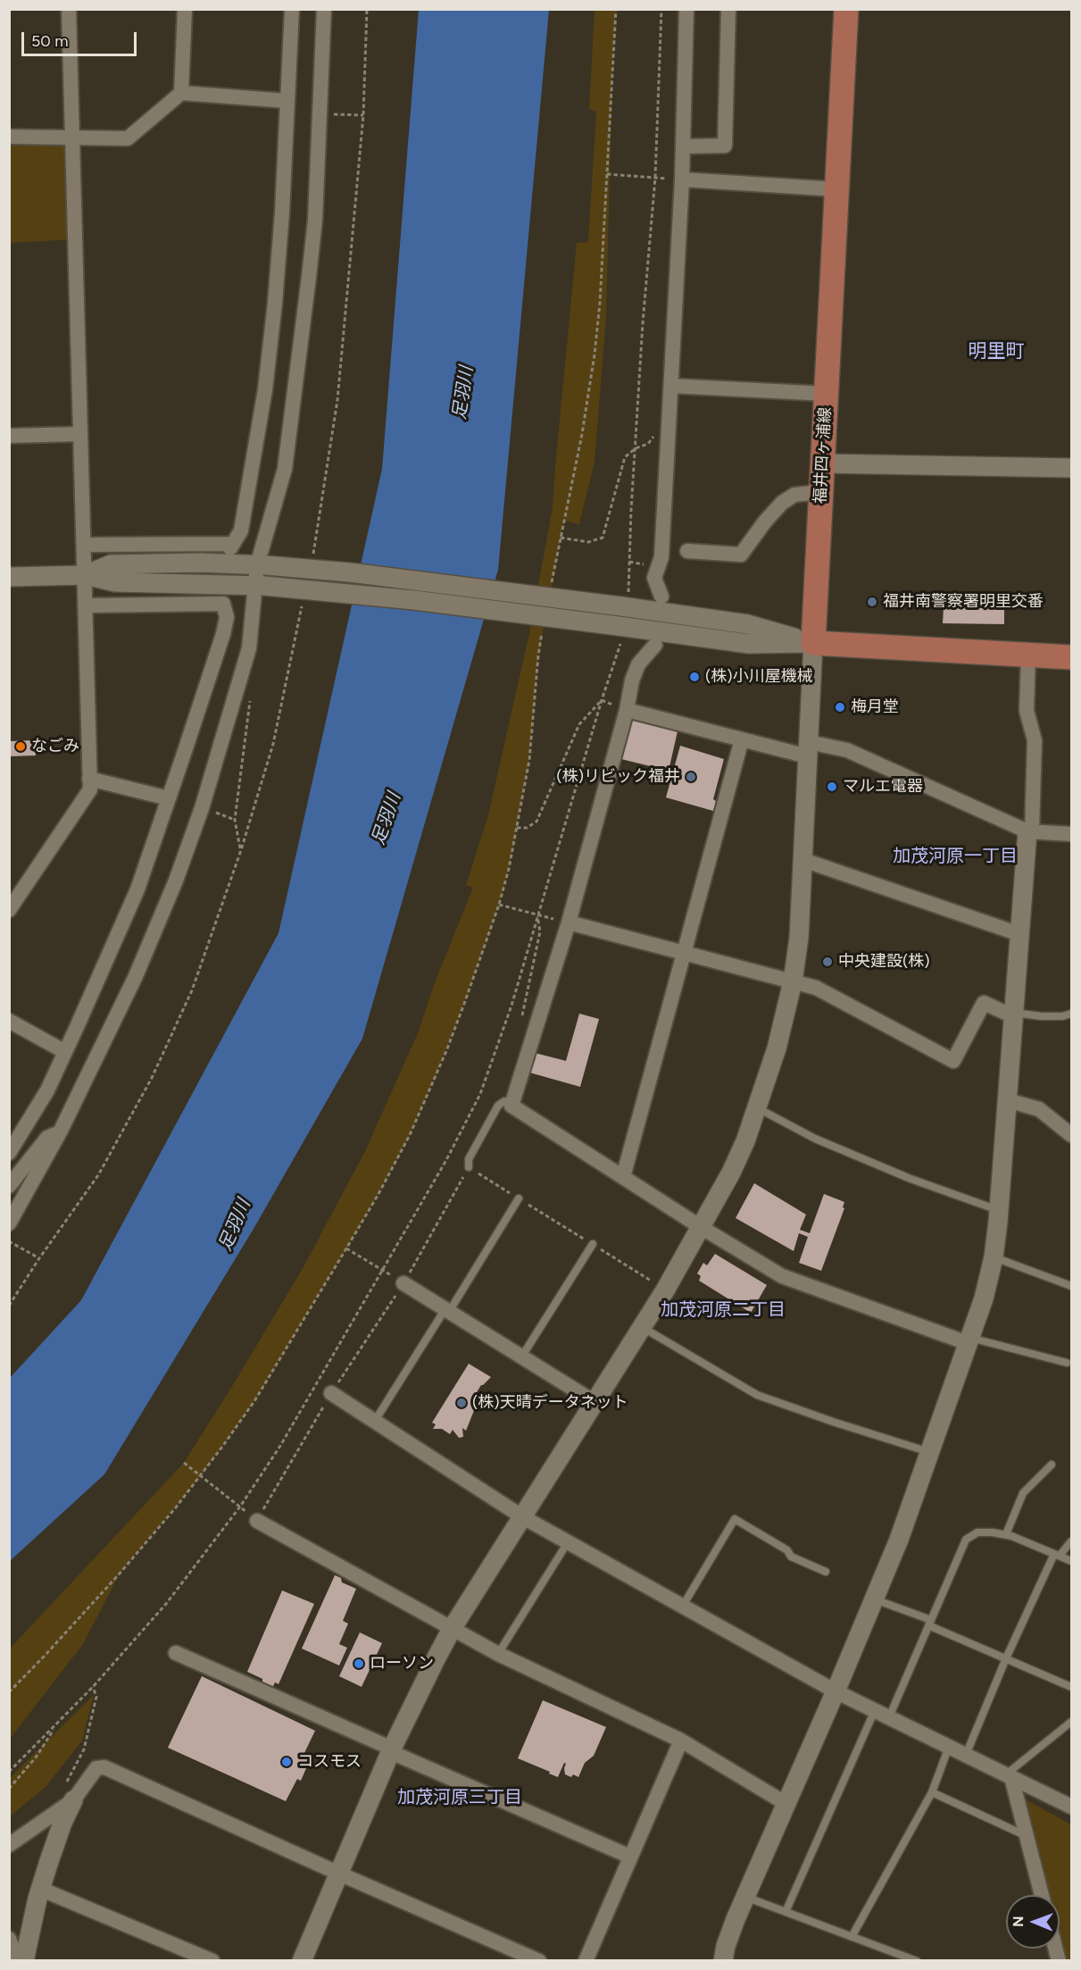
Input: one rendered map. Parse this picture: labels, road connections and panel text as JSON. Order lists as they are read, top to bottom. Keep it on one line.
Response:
{"streets":{"main road":["福井四ヶ浦線"]},"districts":["明里町","加茂河原一丁目","加茂河原二丁目","加茂河原三丁目"],"water":["足羽川"],"places":["福井南警察署明里交番","(株)小川屋機械","梅月堂","なごみ","(株)リビック福井","マルエ電器","中央建設(株)","(株)天晴データネット","ローソン","コスモス"],"scale_bar":"50 m","north":"left"}
